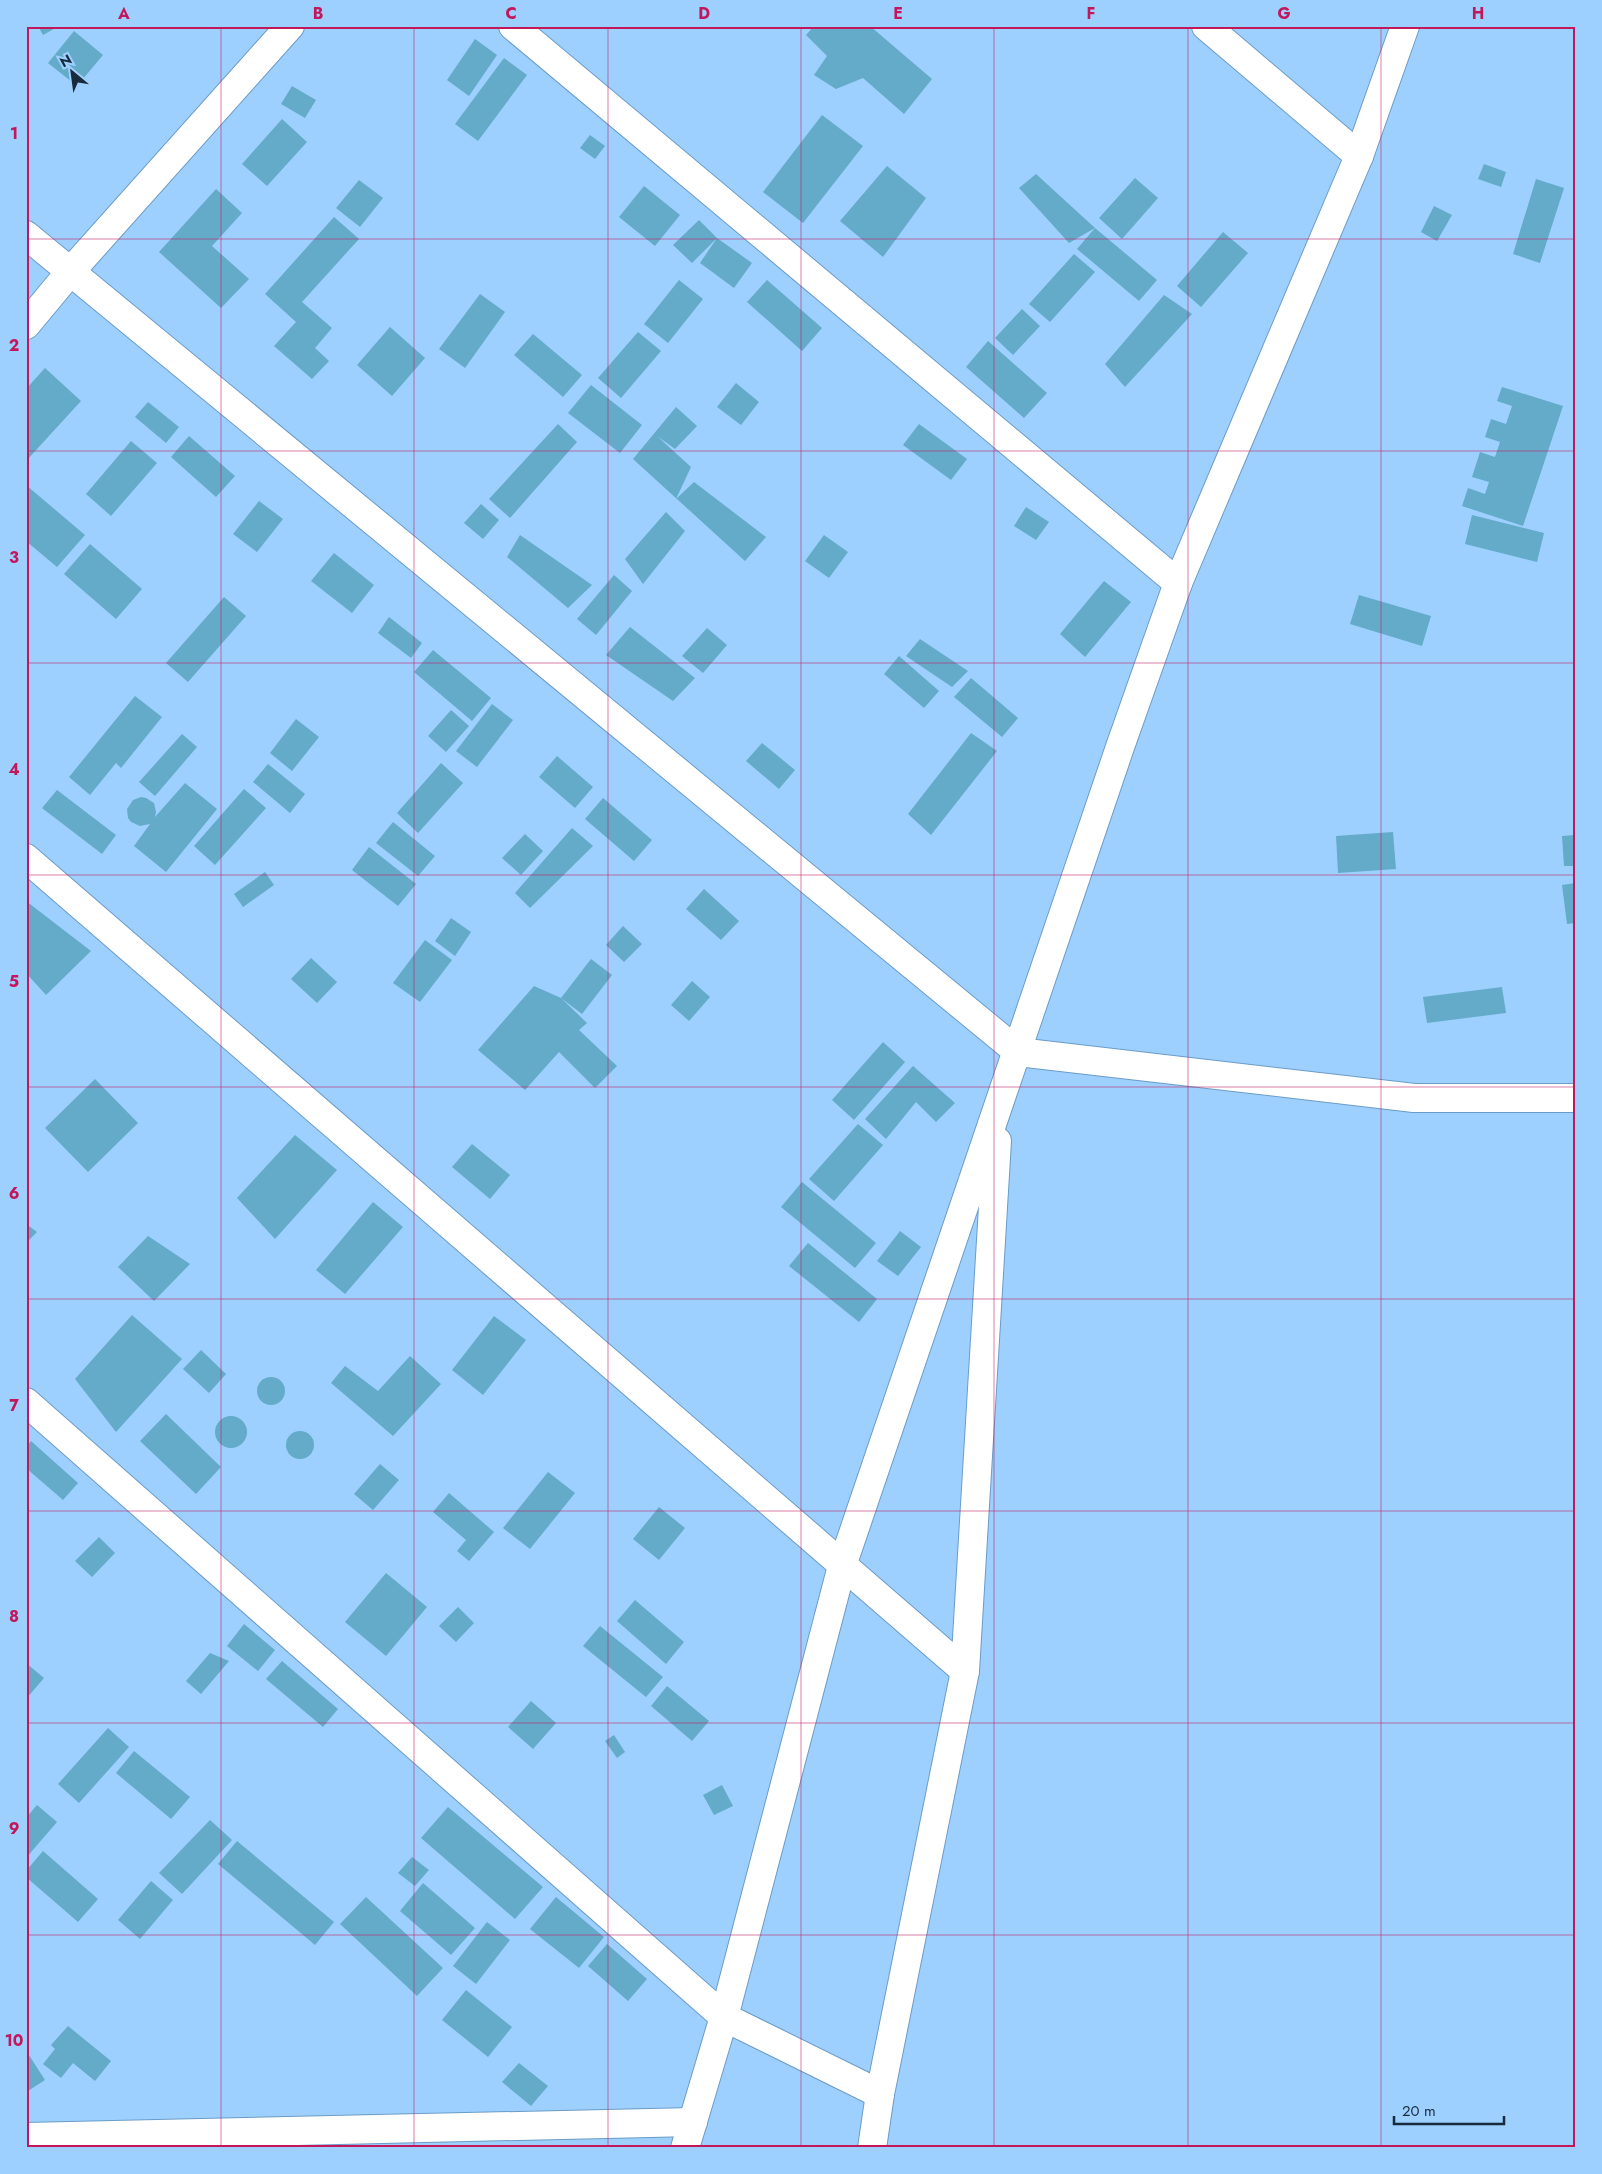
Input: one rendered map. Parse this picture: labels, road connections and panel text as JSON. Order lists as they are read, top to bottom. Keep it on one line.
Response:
{"scale_bar":"20 m","north":"top left","grid":{"columns":["A","B","C","D","E","F","G","H"],"rows":["1","2","3","4","5","6","7","8","9","10"]}}
